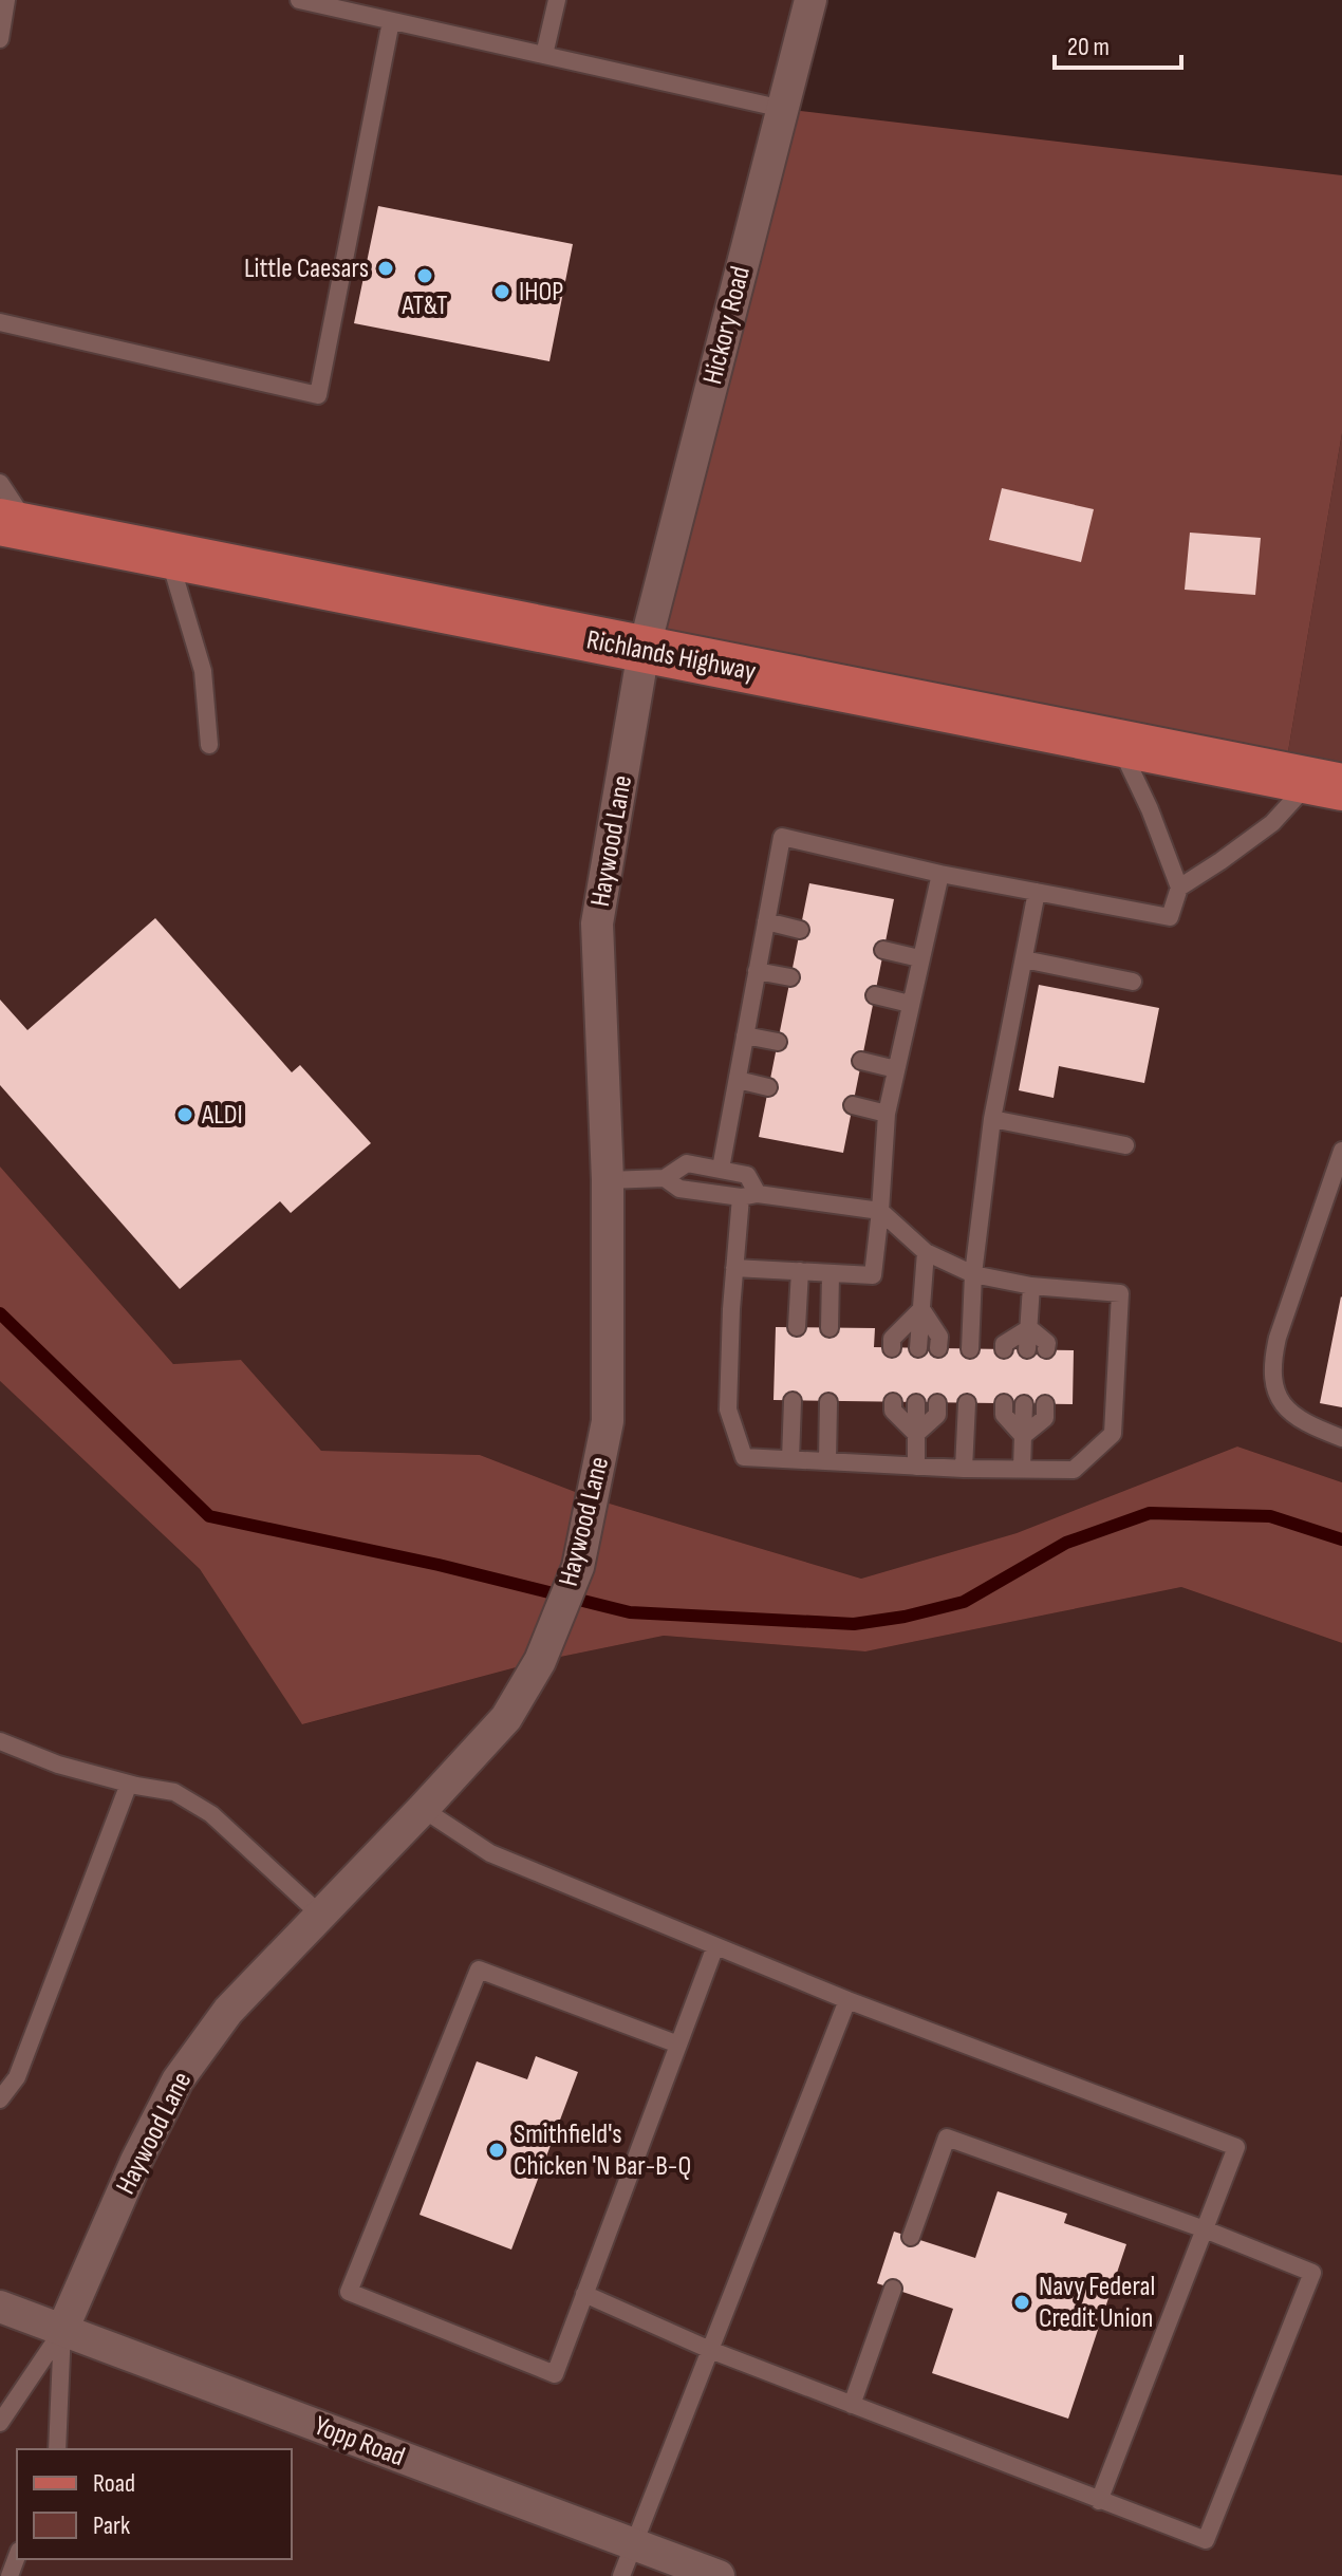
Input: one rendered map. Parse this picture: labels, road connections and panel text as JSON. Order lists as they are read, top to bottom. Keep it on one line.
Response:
{"streets":{"main road":["Richlands Highway"],"street":["Hickory Road","Haywood Lane","Yopp Road"]},"crossings":[["Hickory Road","Richlands Highway"],["Hickory Road","Haywood Lane"],["Richlands Highway","Haywood Lane"],["Haywood Lane","Yopp Road"]],"places":["Little Caesars","AT&T","IHOP","ALDI","Smithfield's Chicken 'N Bar-B-Q","Navy Federal Credit Union"],"legend":["Road","Park"],"scale_bar":"20 m"}
